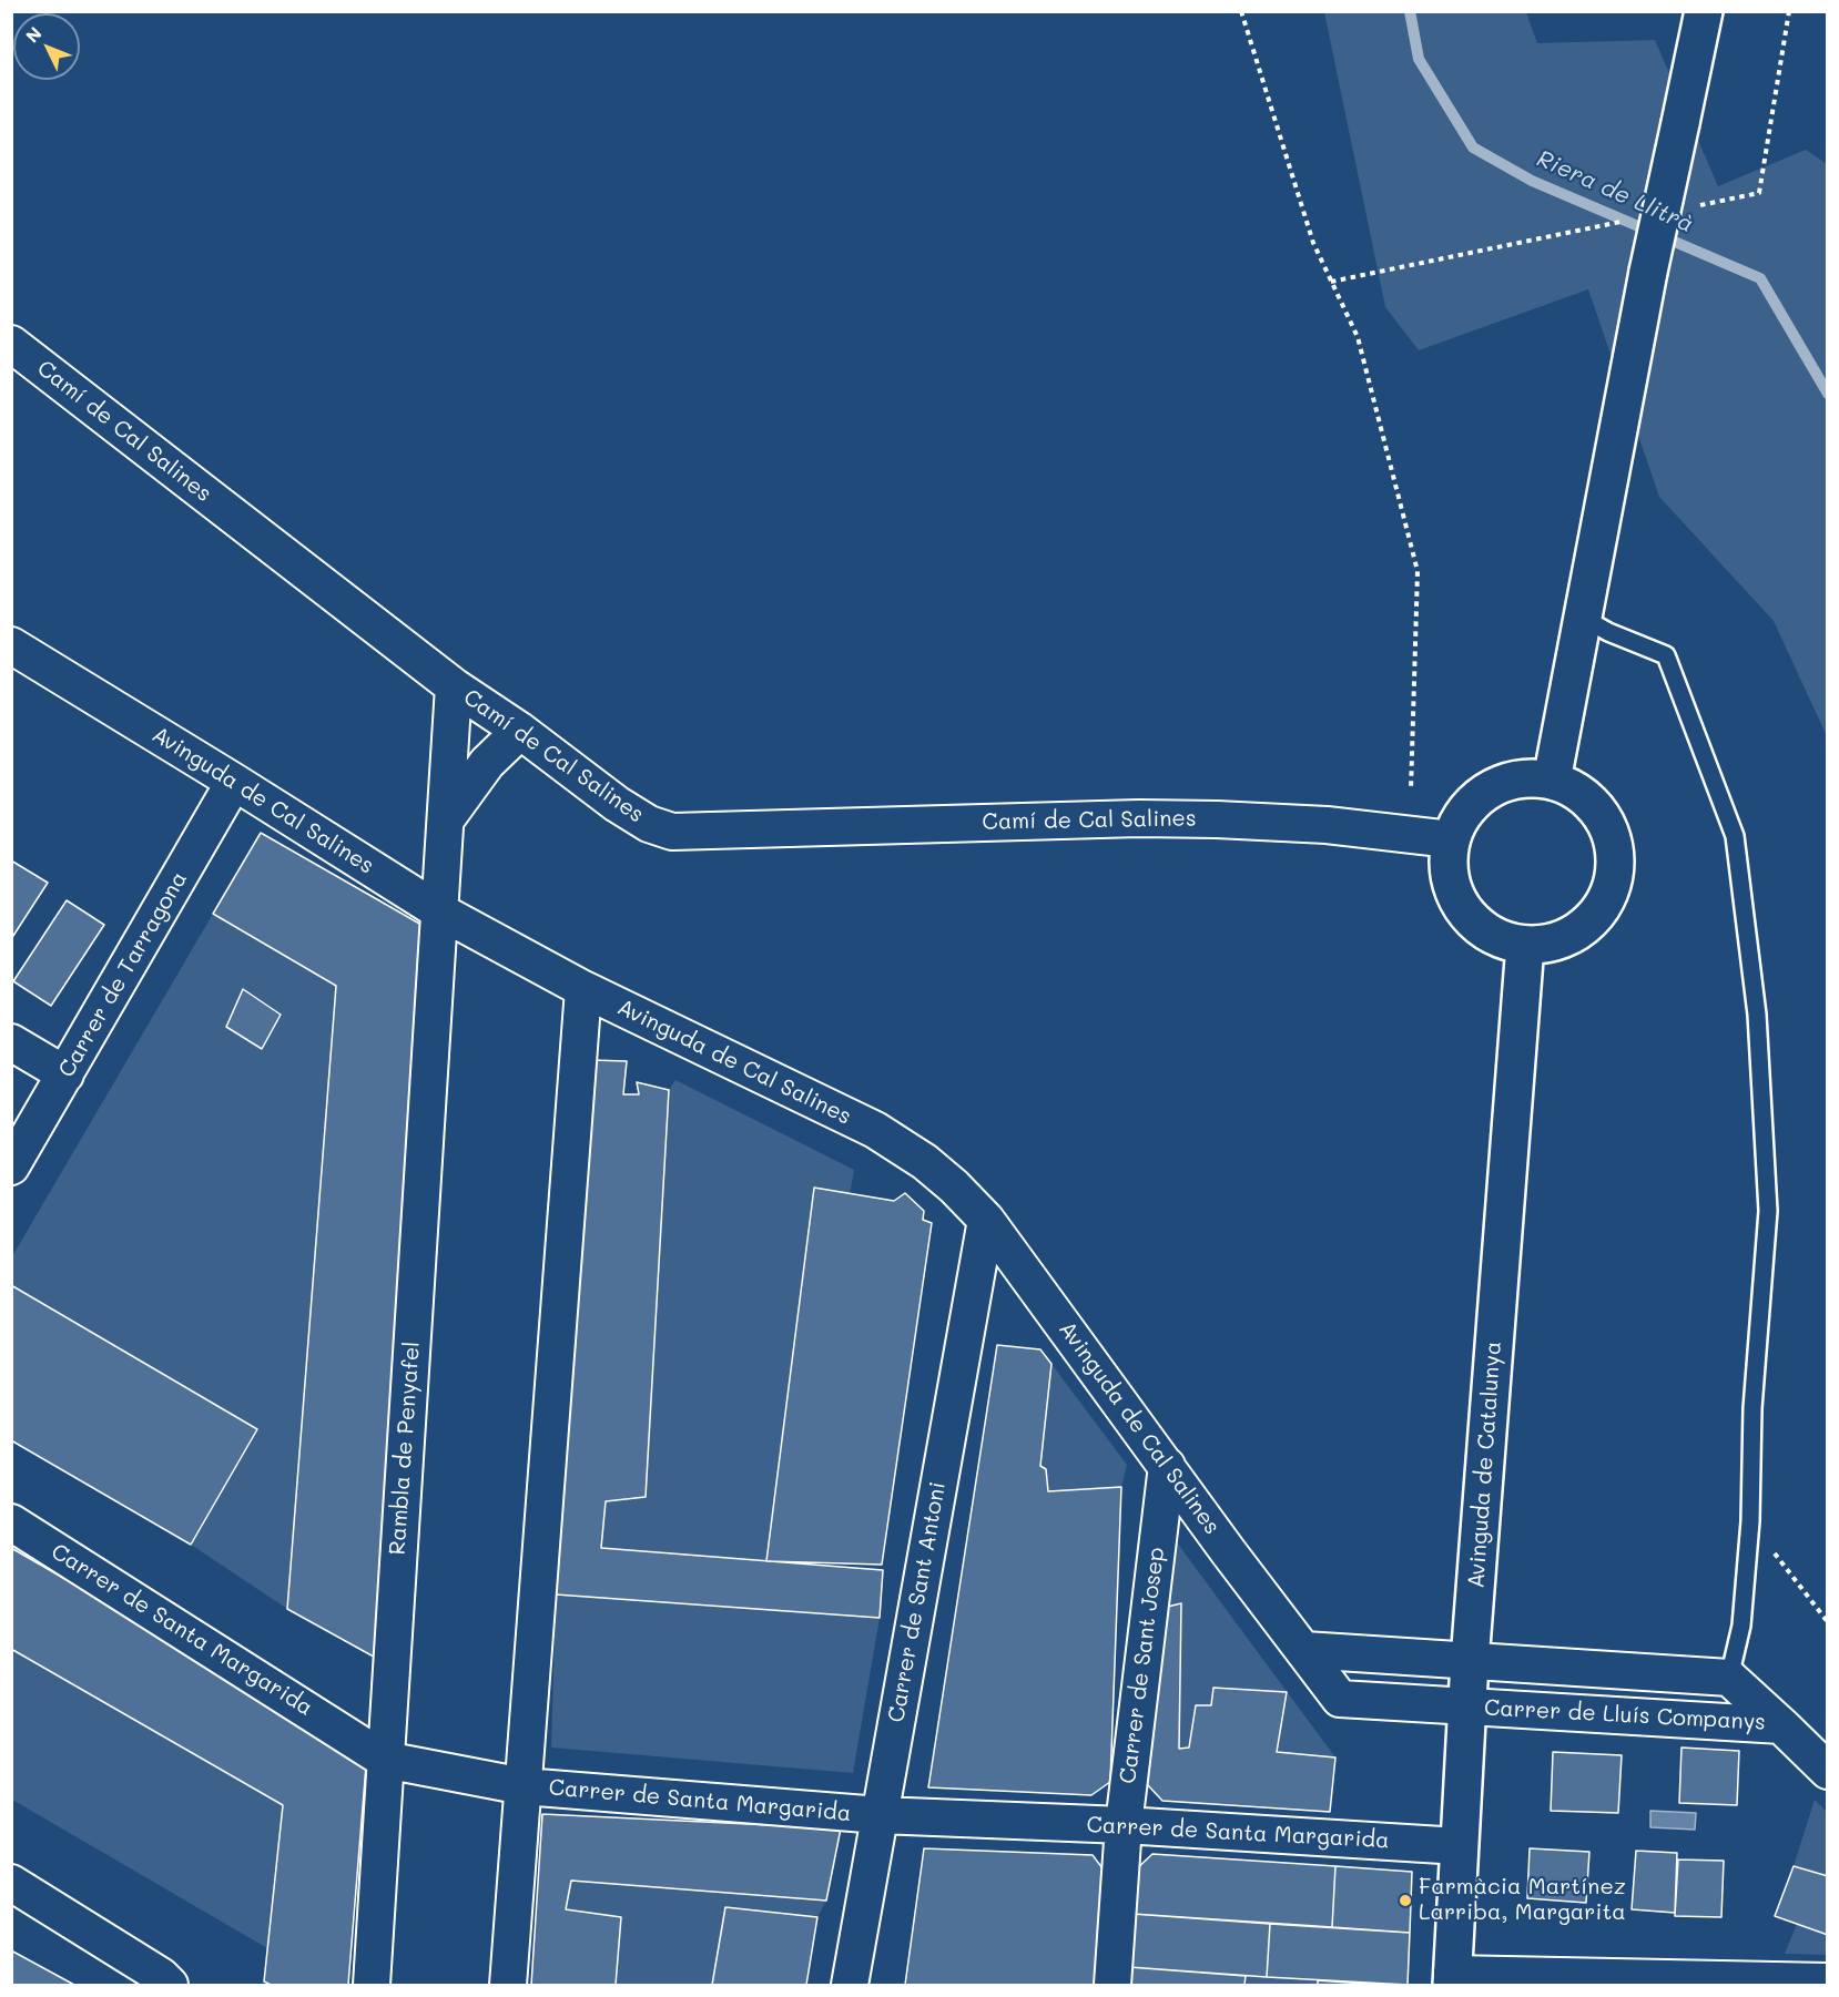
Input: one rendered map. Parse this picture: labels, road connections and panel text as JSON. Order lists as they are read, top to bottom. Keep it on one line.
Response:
{"streets":{"street":["Camí de Cal Salines","Avinguda de Cal Salines","Carrer de Tarragona","Rambla de Penyafel","Avinguda de Catalunya","Carrer de Sant Antoni","Carrer de Santa Margarida","Carrer de Sant Josep","Carrer de Lluís Companys"]},"crossings":[["Camí de Cal Salines","Rambla de Penyafel"],["Camí de Cal Salines","Avinguda de Catalunya"],["Avinguda de Cal Salines","Carrer de Tarragona"],["Avinguda de Cal Salines","Rambla de Penyafel"],["Avinguda de Cal Salines","Avinguda de Catalunya"],["Avinguda de Cal Salines","Carrer de Sant Antoni"],["Avinguda de Cal Salines","Carrer de Sant Josep"],["Avinguda de Cal Salines","Carrer de Lluís Companys"],["Rambla de Penyafel","Carrer de Santa Margarida"],["Avinguda de Catalunya","Carrer de Santa Margarida"],["Avinguda de Catalunya","Carrer de Lluís Companys"],["Carrer de Sant Antoni","Carrer de Santa Margarida"],["Carrer de Santa Margarida","Carrer de Sant Josep"]],"water":["Riera de Llitrà"],"places":["Farmàcia Martínez Larriba, Margarita"],"north":"top left"}
